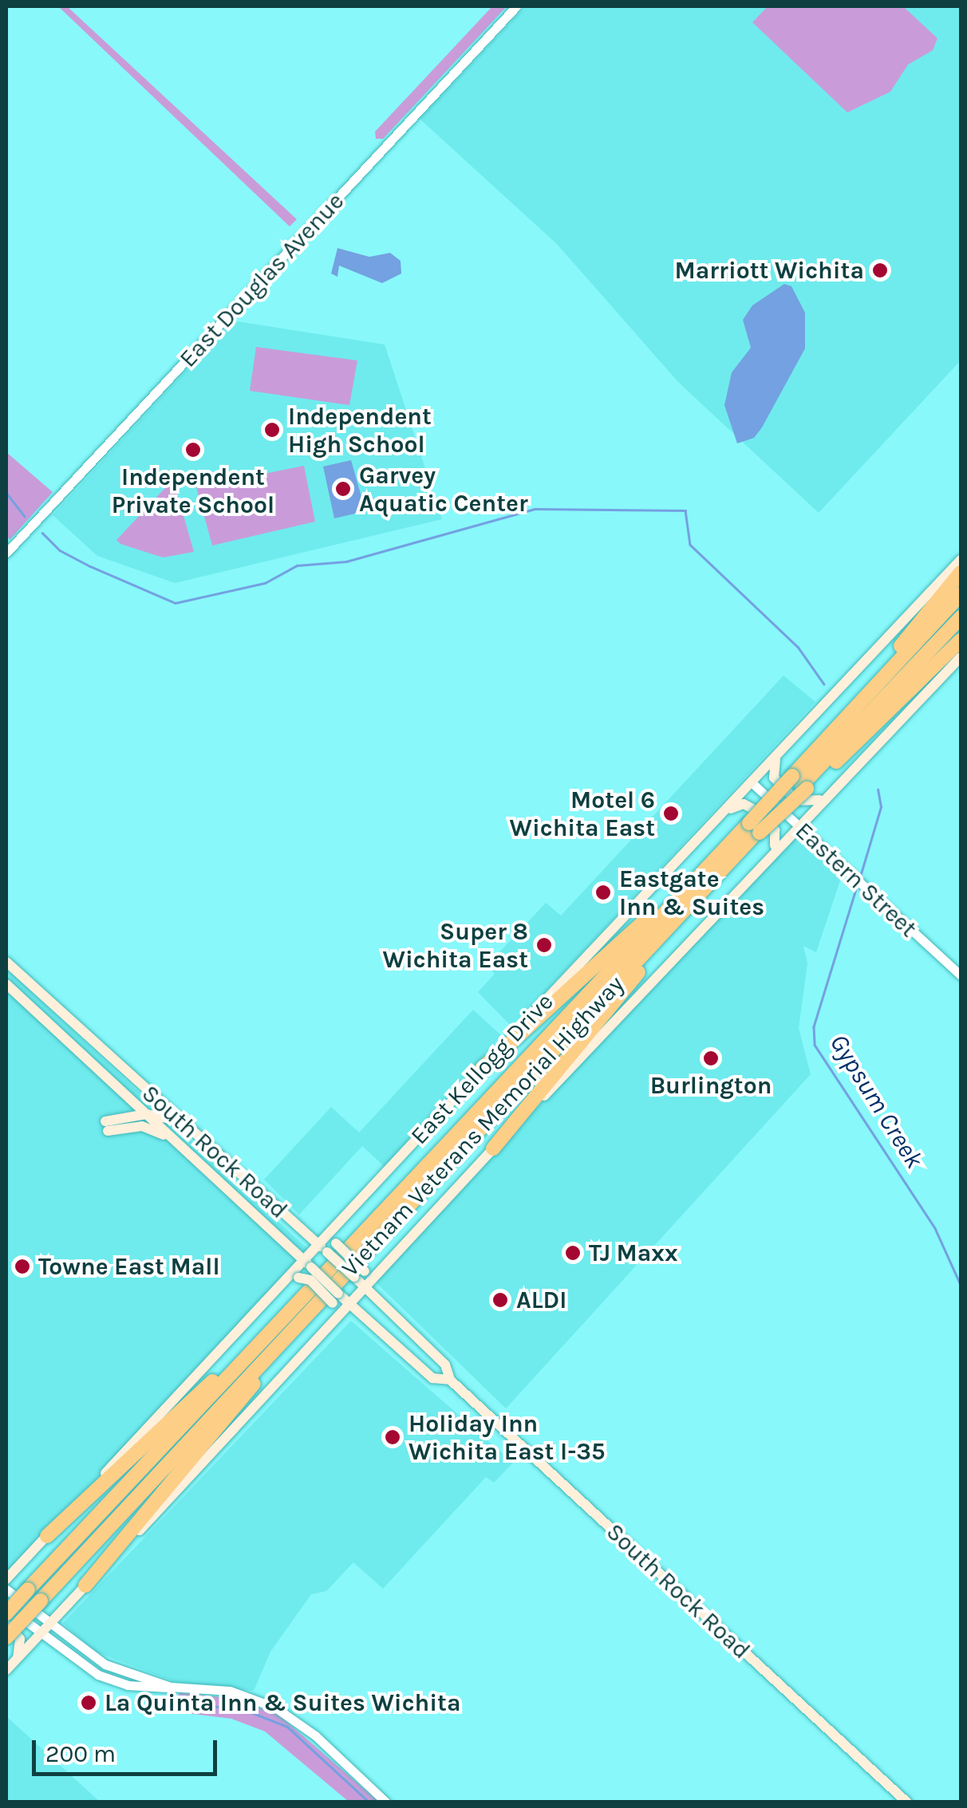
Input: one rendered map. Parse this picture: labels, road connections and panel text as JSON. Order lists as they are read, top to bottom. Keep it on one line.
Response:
{"streets":{"highway":["Vietnam Veterans Memorial Highway"],"main road":["East Kellogg Drive","South Rock Road"],"street":["East Douglas Avenue","Eastern Street"]},"crossings":[["Eastern Street","East Kellogg Drive"],["East Kellogg Drive","South Rock Road"],["Vietnam Veterans Memorial Highway","South Rock Road"]],"water":["Gypsum Creek"],"places":["Marriott Wichita","Independent High School","Independent Private School","Garvey Aquatic Center","Motel 6 Wichita East","Eastgate Inn & Suites","Super 8 Wichita East","Burlington","TJ Maxx","Towne East Mall","ALDI","Holiday Inn Wichita East I-35","La Quinta Inn & Suites Wichita"],"scale_bar":"200 m"}
